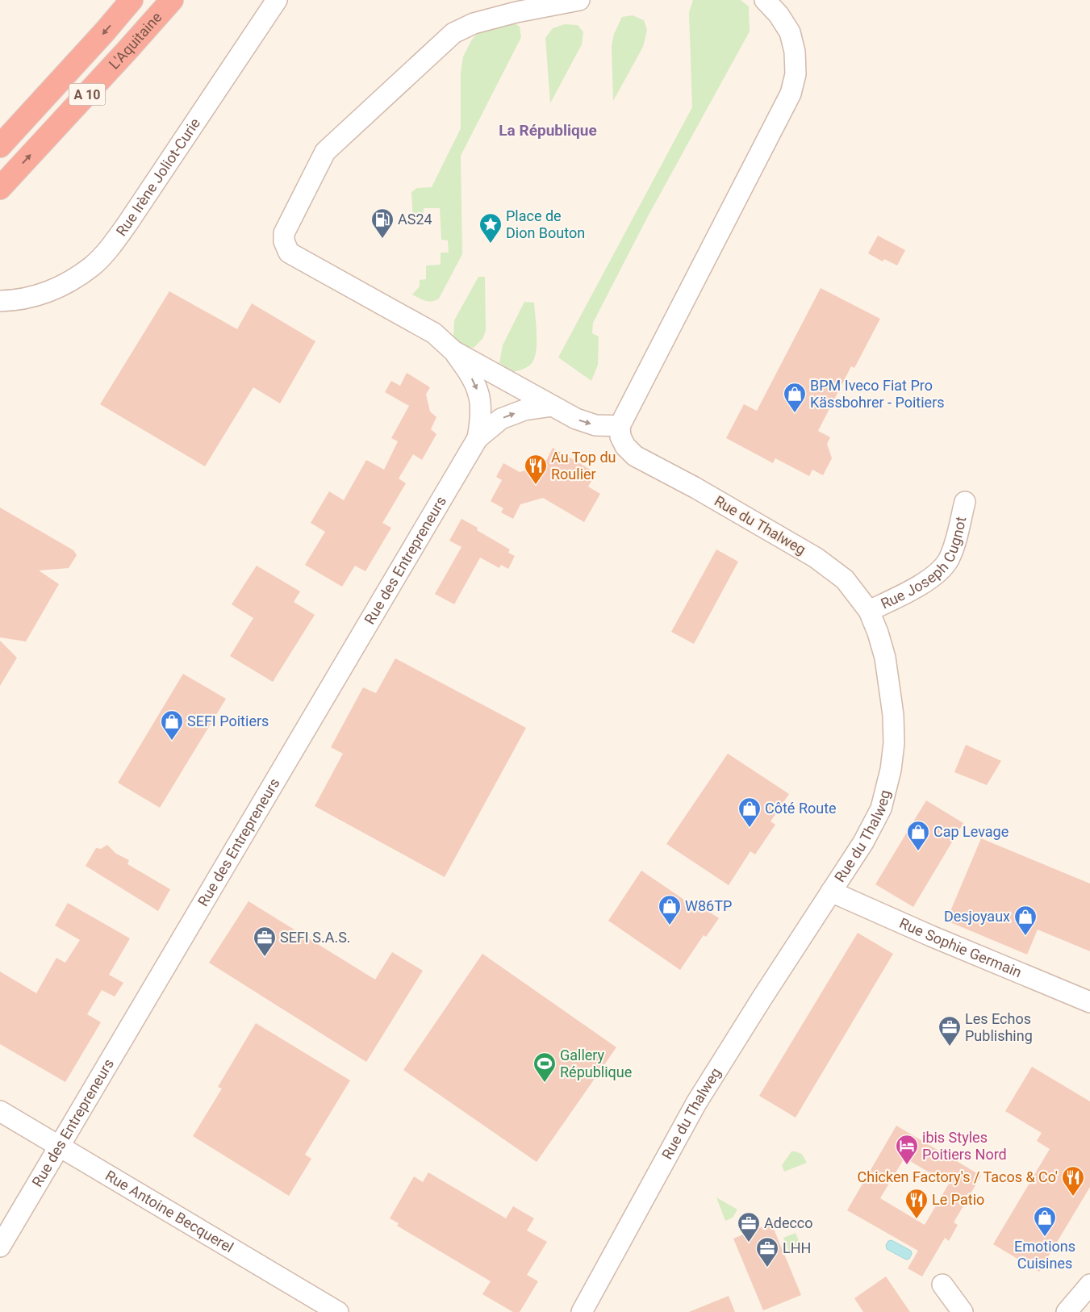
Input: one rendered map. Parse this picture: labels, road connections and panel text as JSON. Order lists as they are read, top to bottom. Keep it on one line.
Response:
{"streets":{"highway":["L'Aquitaine","A 10"],"street":["Rue Irène Joliot-Curie","Rue du Thalweg","Rue Joseph Cugnot","Rue des Entrepreneurs","Rue Sophie Germain","Rue Antoine Becquerel"]},"crossings":[["Rue du Thalweg","Rue Joseph Cugnot"],["Rue du Thalweg","Rue Sophie Germain"],["Rue des Entrepreneurs","Rue Antoine Becquerel"]],"districts":["La République"],"places":{"fuel station":["AS24"],"place":["Place de Dion Bouton"],"shop":["BPM Iveco Fiat Pro Kässbohrer - Poitiers","SEFI Poitiers","Côté Route","Cap Levage","W86TP","Desjoyaux","Emotions Cuisines"],"restaurant":["Au Top du Roulier","Chicken Factory's / Tacos & Co'","Le Patio"],"office":["SEFI S.A.S.","Les Echos Publishing","Adecco","LHH"],"sports":["Gallery République"],"hotel":["ibis Styles Poitiers Nord"]}}
